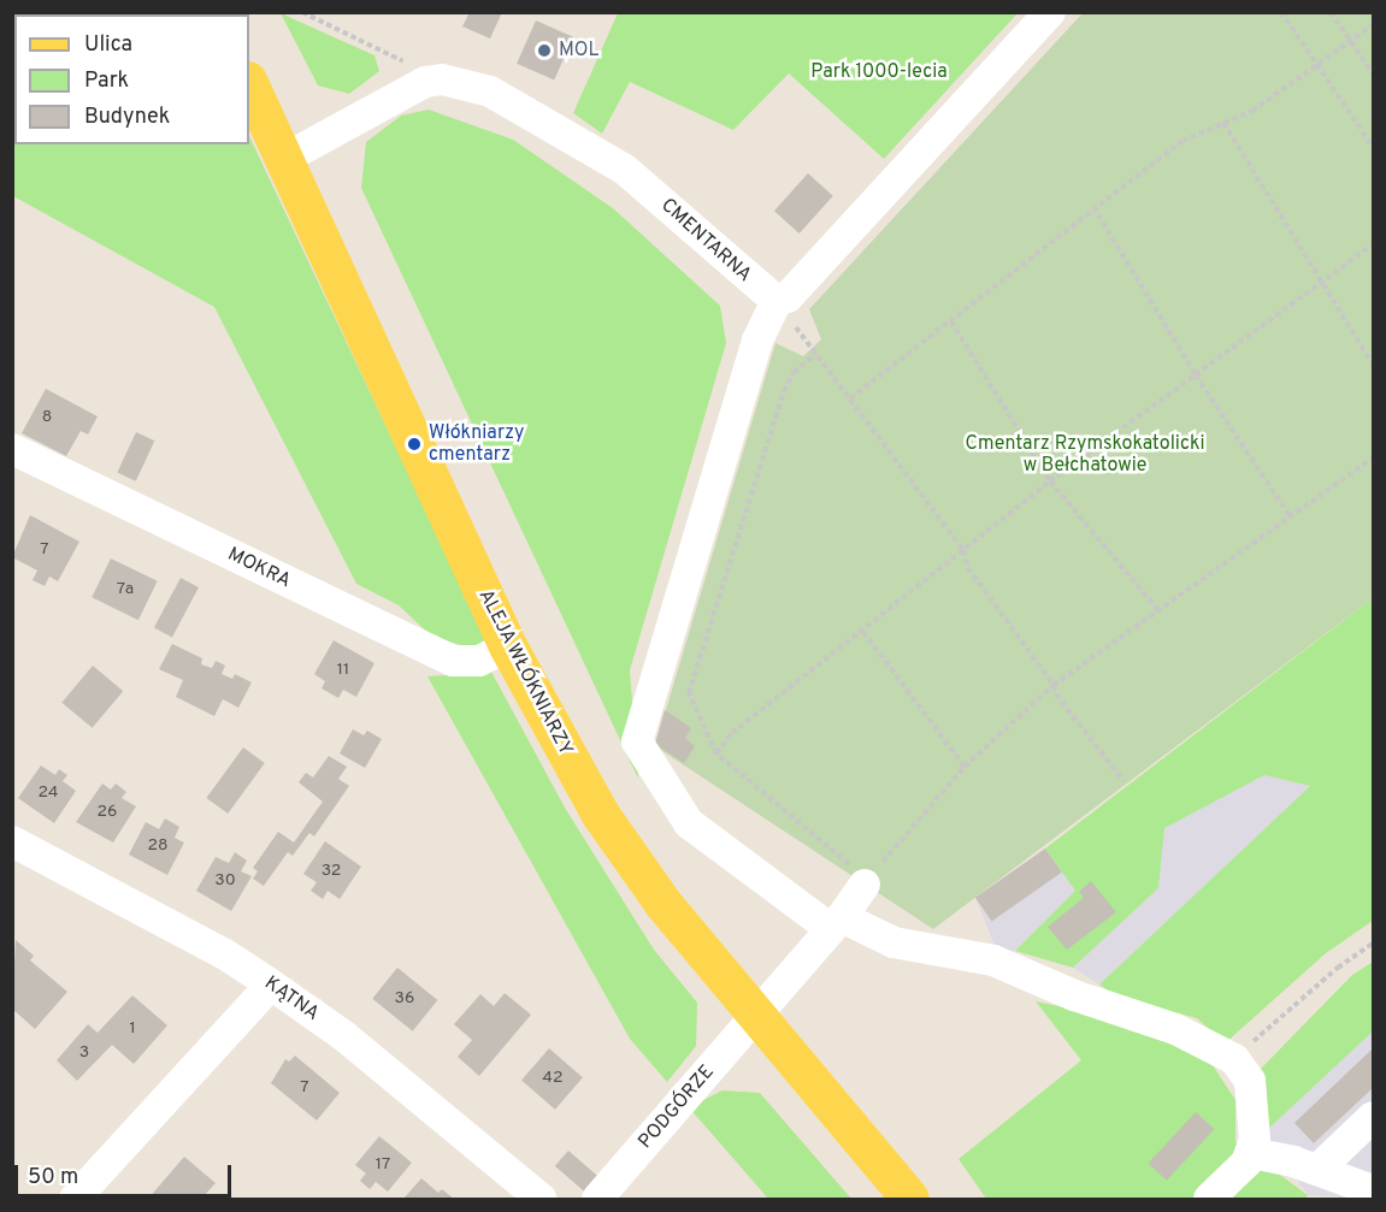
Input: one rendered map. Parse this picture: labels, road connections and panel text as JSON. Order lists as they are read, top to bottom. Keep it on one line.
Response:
{"streets":{"main road":["ALEJA WŁÓKNIARZY"],"street":["CMENTARNA","MOKRA","KĄTNA","PODGÓRZE"]},"crossings":[["MOKRA","ALEJA WŁÓKNIARZY"],["ALEJA WŁÓKNIARZY","PODGÓRZE"]],"parks":["Park 1000-lecia","Cmentarz Rzymskokatolicki w Bełchatowie"],"places":["MOL","Włókniarzy cmentarz"],"house_numbers":["8","7","7a","11","24","26","28","32","30","36","1","3","42","7","17"],"legend":["Ulica","Park","Budynek"],"scale_bar":"50 m"}
